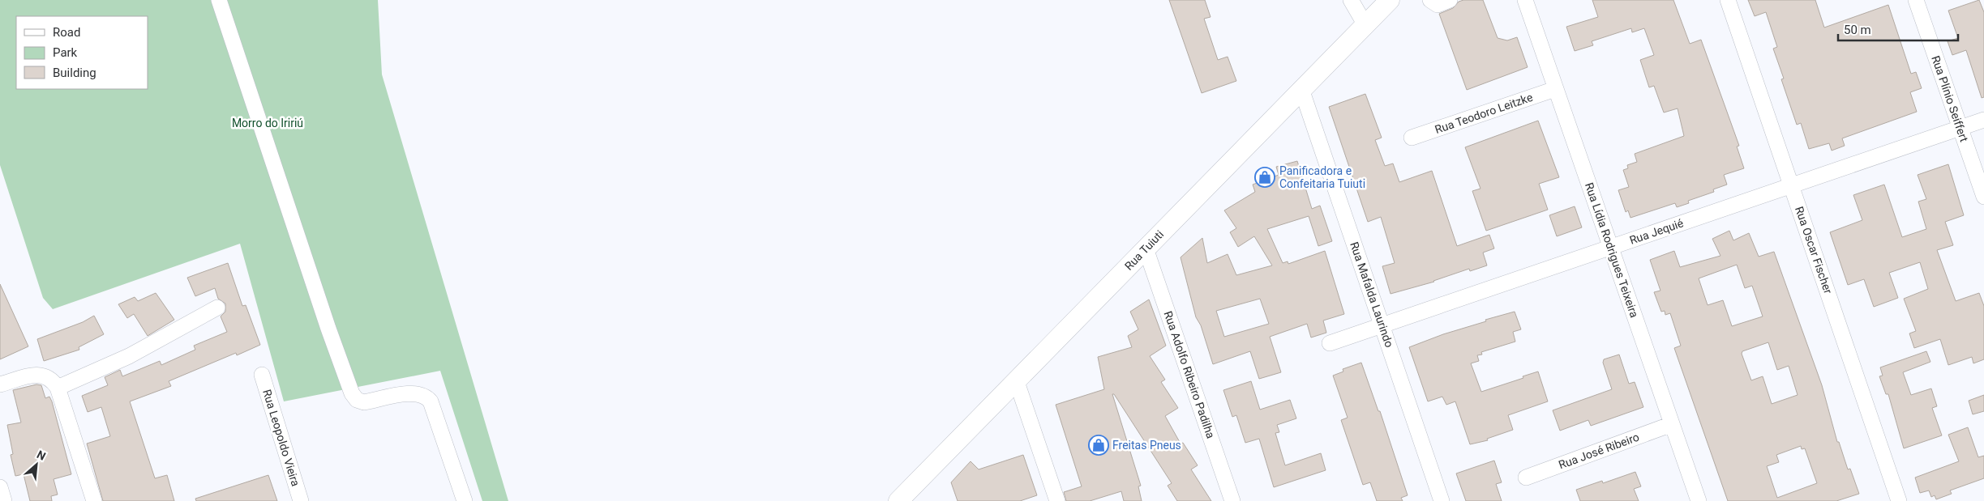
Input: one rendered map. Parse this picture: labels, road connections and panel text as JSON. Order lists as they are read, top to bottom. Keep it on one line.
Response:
{"streets":{"main road":["Rua Tuiuti"],"street":["Rua Plínio Seiffert","Rua Teodoro Leitzke","Rua Jequié","Rua Lídia Rodrigues Teixeira","Rua Oscar Fischer","Rua Mafalda Laurindo","Rua Adolfo Ribeiro Padilha","Rua Leopoldo Vieira","Rua José Ribeiro"]},"crossings":[["Rua Plínio Seiffert","Rua Jequié"],["Rua Teodoro Leitzke","Rua Lídia Rodrigues Teixeira"],["Rua Jequié","Rua Lídia Rodrigues Teixeira"],["Rua Jequié","Rua Oscar Fischer"],["Rua Jequié","Rua Mafalda Laurindo"],["Rua Tuiuti","Rua Mafalda Laurindo"],["Rua Tuiuti","Rua Adolfo Ribeiro Padilha"],["Rua Lídia Rodrigues Teixeira","Rua José Ribeiro"]],"parks":["Morro do Iririú"],"places":{"shop":["Panificadora e Confeitaria Tuiuti","Freitas Pneus"]},"legend":["Road","Park","Building"],"scale_bar":"50 m","north":"top right"}
